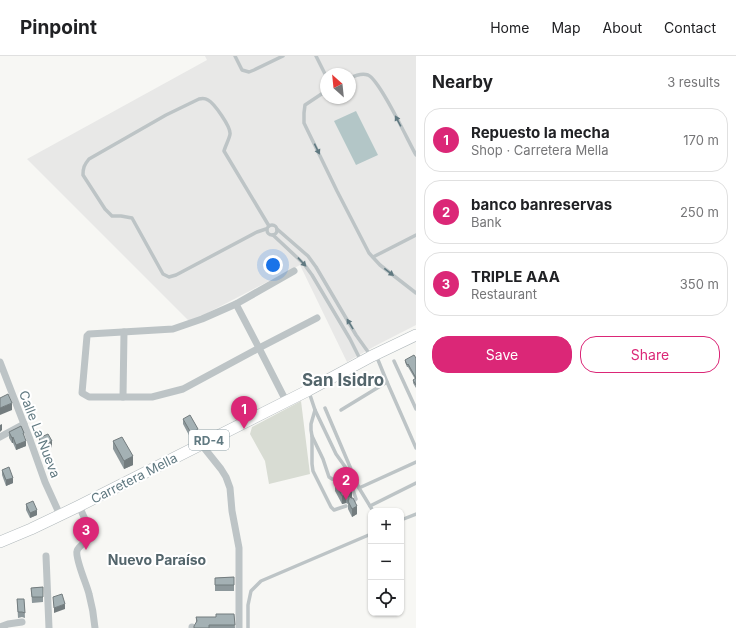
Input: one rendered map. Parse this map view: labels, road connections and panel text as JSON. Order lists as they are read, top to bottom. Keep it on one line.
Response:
{"streets":{"main road":["RD-4","Carretera Mella"],"street":["Calle La Nueva"]},"crossings":[["Calle La Nueva","Carretera Mella"]],"districts":["San Isidro","Nuevo Paraíso"],"north":"top left","page":{"header":"Pinpoint","nav":["Home","Map","About","Contact"],"heading":["Nearby","3 results"],"list":[{"mark":"1","name":"Repuesto la mecha","note":"Shop · Carretera Mella","value":"170 m"},{"mark":"2","name":"banco banreservas","note":"Bank","value":"250 m"},{"mark":"3","name":"TRIPLE AAA","note":"Restaurant","value":"350 m"}],"buttons":["Save","Share"],"pins":["1","2","3"],"map_buttons":["+","−"]}}
